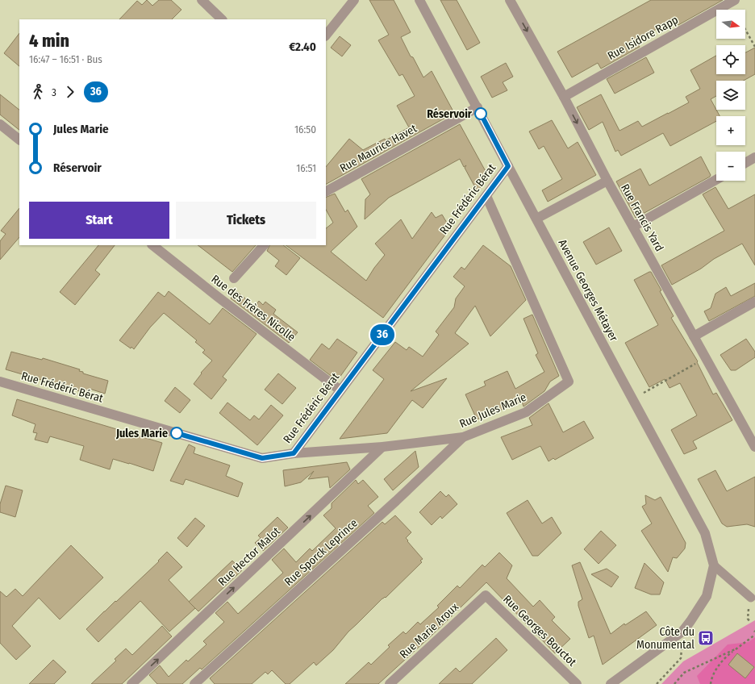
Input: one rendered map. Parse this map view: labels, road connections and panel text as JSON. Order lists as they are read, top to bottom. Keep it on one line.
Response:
{"streets":{"street":["Rue Isidore Rapp","Rue Maurice Havet","Rue Frédéric Bérat","Rue Francis Yard","Avenue Georges Métayer","Rue des Frères Nicolle","Rue Jules Marie","Rue Sporck Leprince","Rue Hector Malot","Rue Marie Aroux","Rue Georges Bouctot"]},"crossings":[["Rue Isidore Rapp","Rue Francis Yard"],["Rue Maurice Havet","Avenue Georges Métayer"],["Rue Frédéric Bérat","Avenue Georges Métayer"],["Rue Frédéric Bérat","Rue des Frères Nicolle"],["Rue Frédéric Bérat","Rue Jules Marie"],["Rue Jules Marie","Rue Sporck Leprince"],["Rue Jules Marie","Rue Hector Malot"],["Rue Marie Aroux","Rue Georges Bouctot"]],"one_way":["Rue Francis Yard","Rue Hector Malot"],"places":{"other":["Réservoir","Jules Marie"],"bus stop":["Côte du Monumental"]},"lines":["bus line 36"],"north":"right","page":{"on_map":"36","map_buttons":["+","−"],"heading":["4 min","16:47 – 16:51 · Bus","€2.40"],"legs":["3","36"],"list":[{"name":"Jules Marie","value":"16:50"},{"name":"Réservoir","value":"16:51"}],"buttons":["Start","Tickets"]}}
